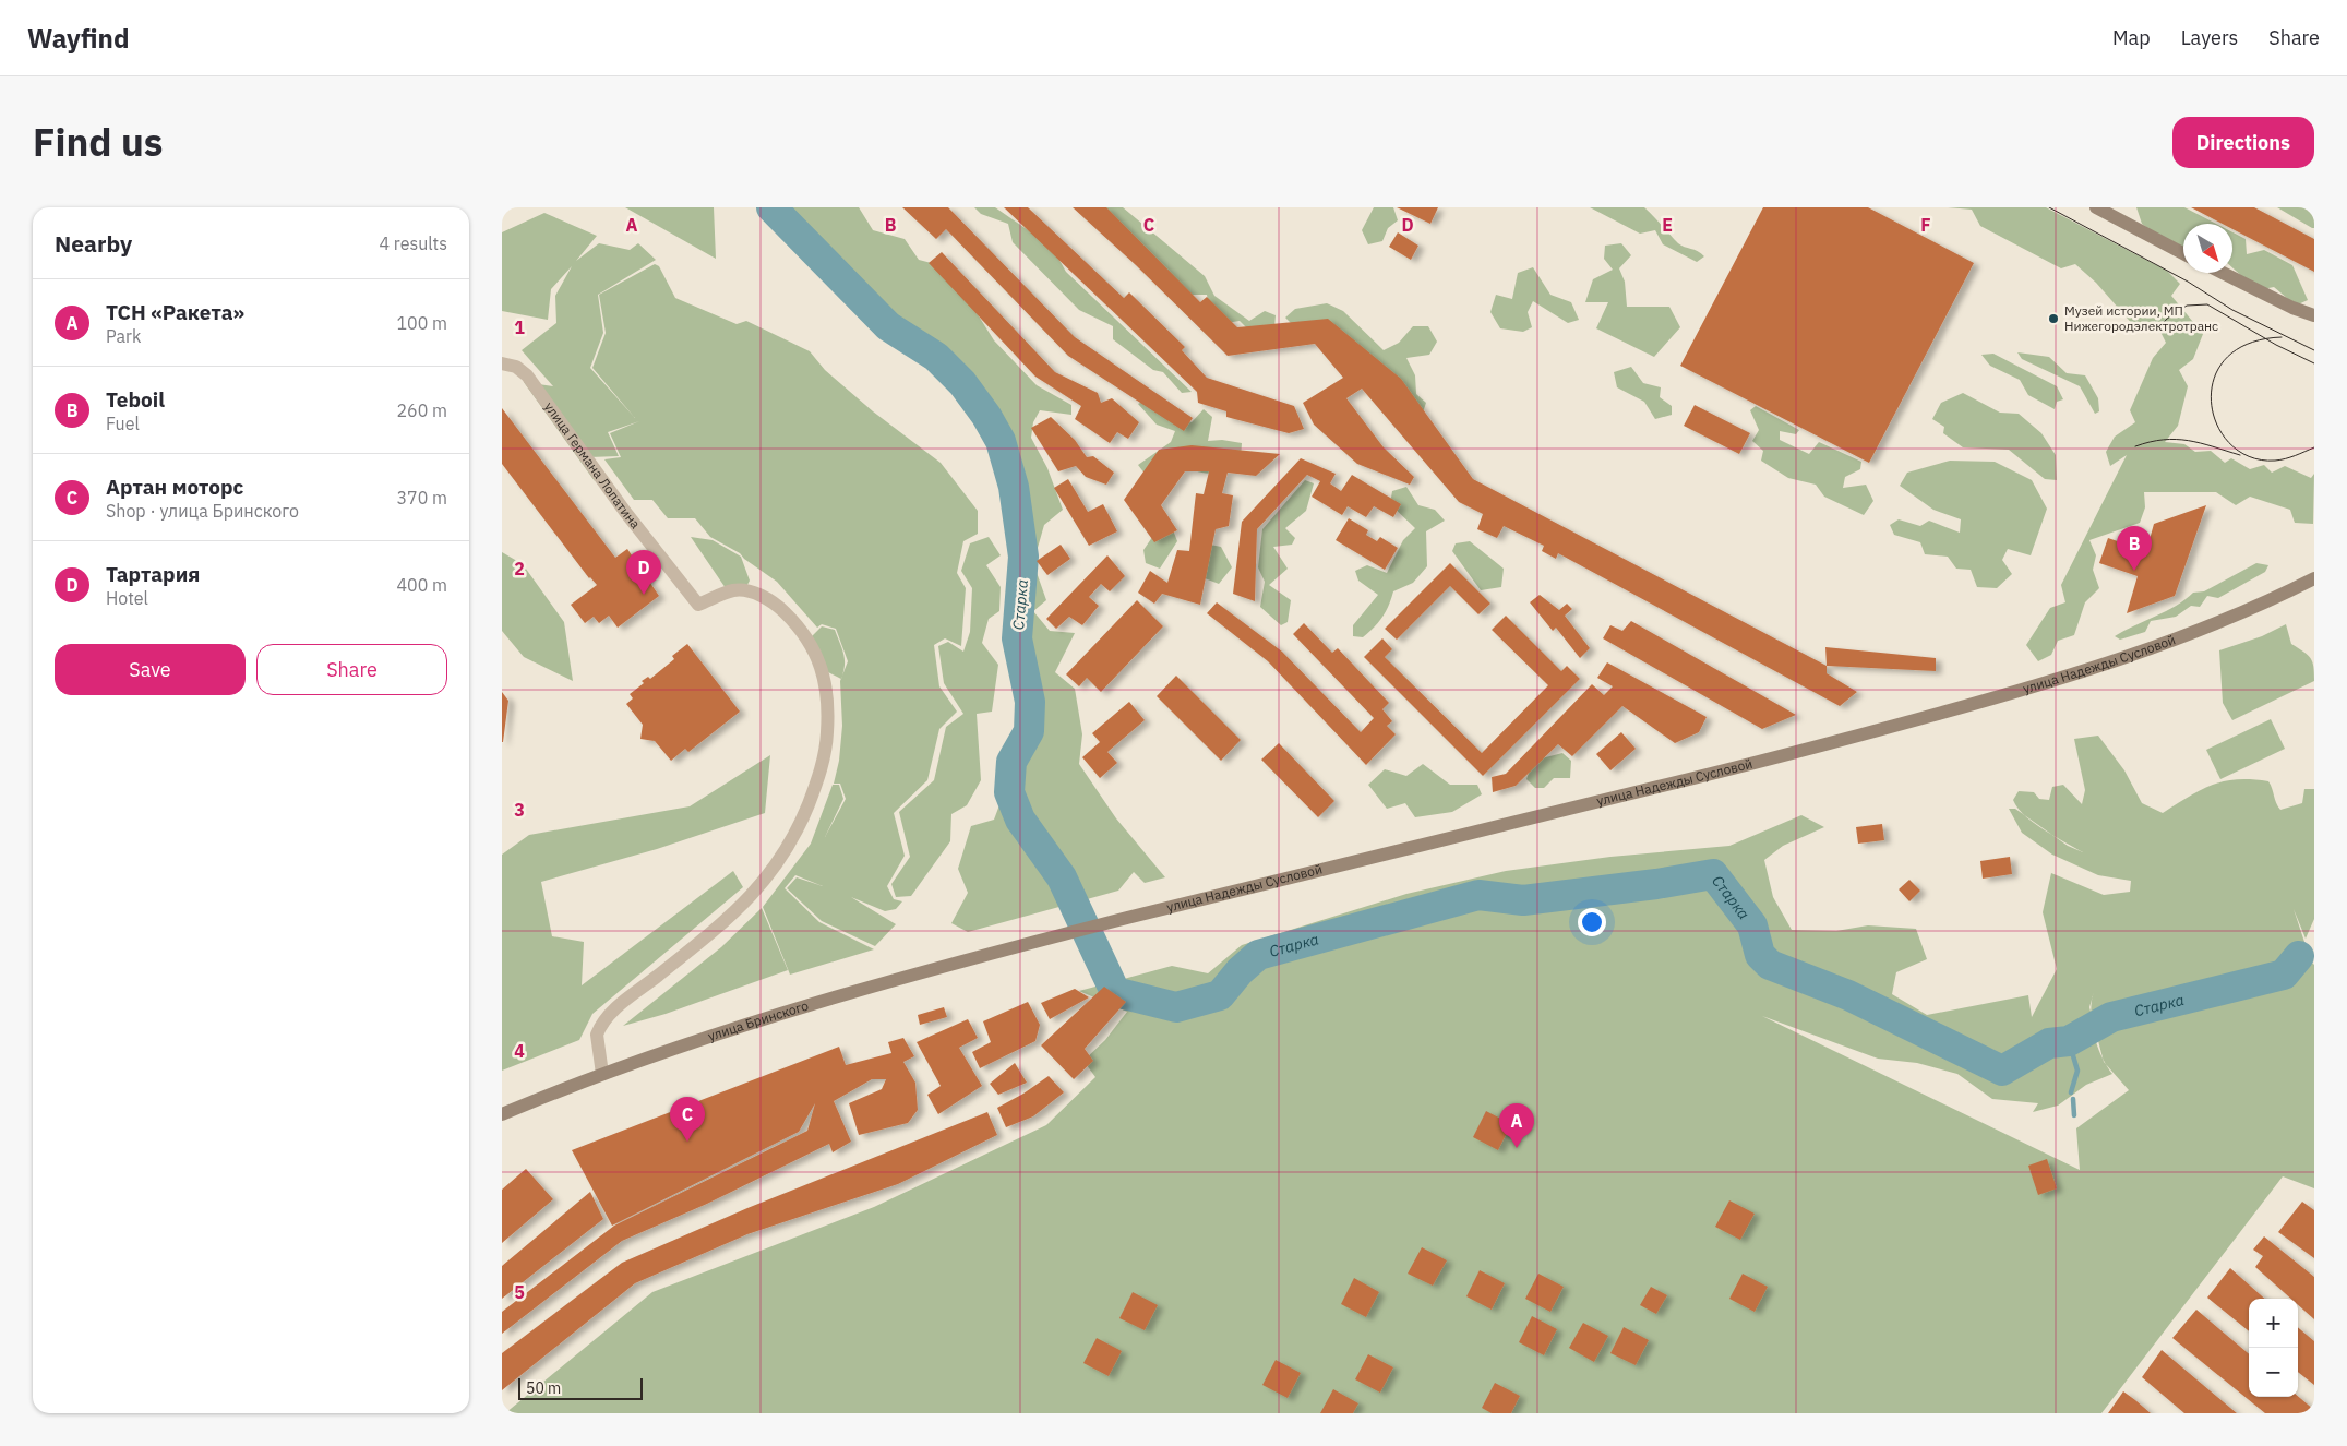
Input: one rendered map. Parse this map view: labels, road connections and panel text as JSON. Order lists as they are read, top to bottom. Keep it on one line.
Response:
{"streets":{"main road":["улица Надежды Сусловой","улица Бринского"],"street":["улица Германа Лопатина"]},"crossings":[["улица Германа Лопатина","улица Бринского"],["улица Надежды Сусловой","улица Бринского"]],"water":["Старка"],"places":["Музей истории, МП Нижегородэлектротранс"],"scale_bar":"50 m","north":"bottom right","page":{"header":"Wayfind","nav":["Map","Layers","Share"],"title":"Find us","buttons":["Directions",["Save","Share"]],"heading":["Nearby","4 results"],"list":[{"mark":"A","name":"ТСН «Ракета»","note":"Park","value":"100 m"},{"mark":"B","name":"Teboil","note":"Fuel","value":"260 m"},{"mark":"C","name":"Артан моторс","note":"Shop · улица Бринского","value":"370 m"},{"mark":"D","name":"Тартария","note":"Hotel","value":"400 m"}],"pins":["B","D","C","A"],"map_buttons":["+","−"],"scale":"50 m"},"grid":{"columns":["A","B","C","D","E","F"],"rows":["1","2","3","4","5"]}}
